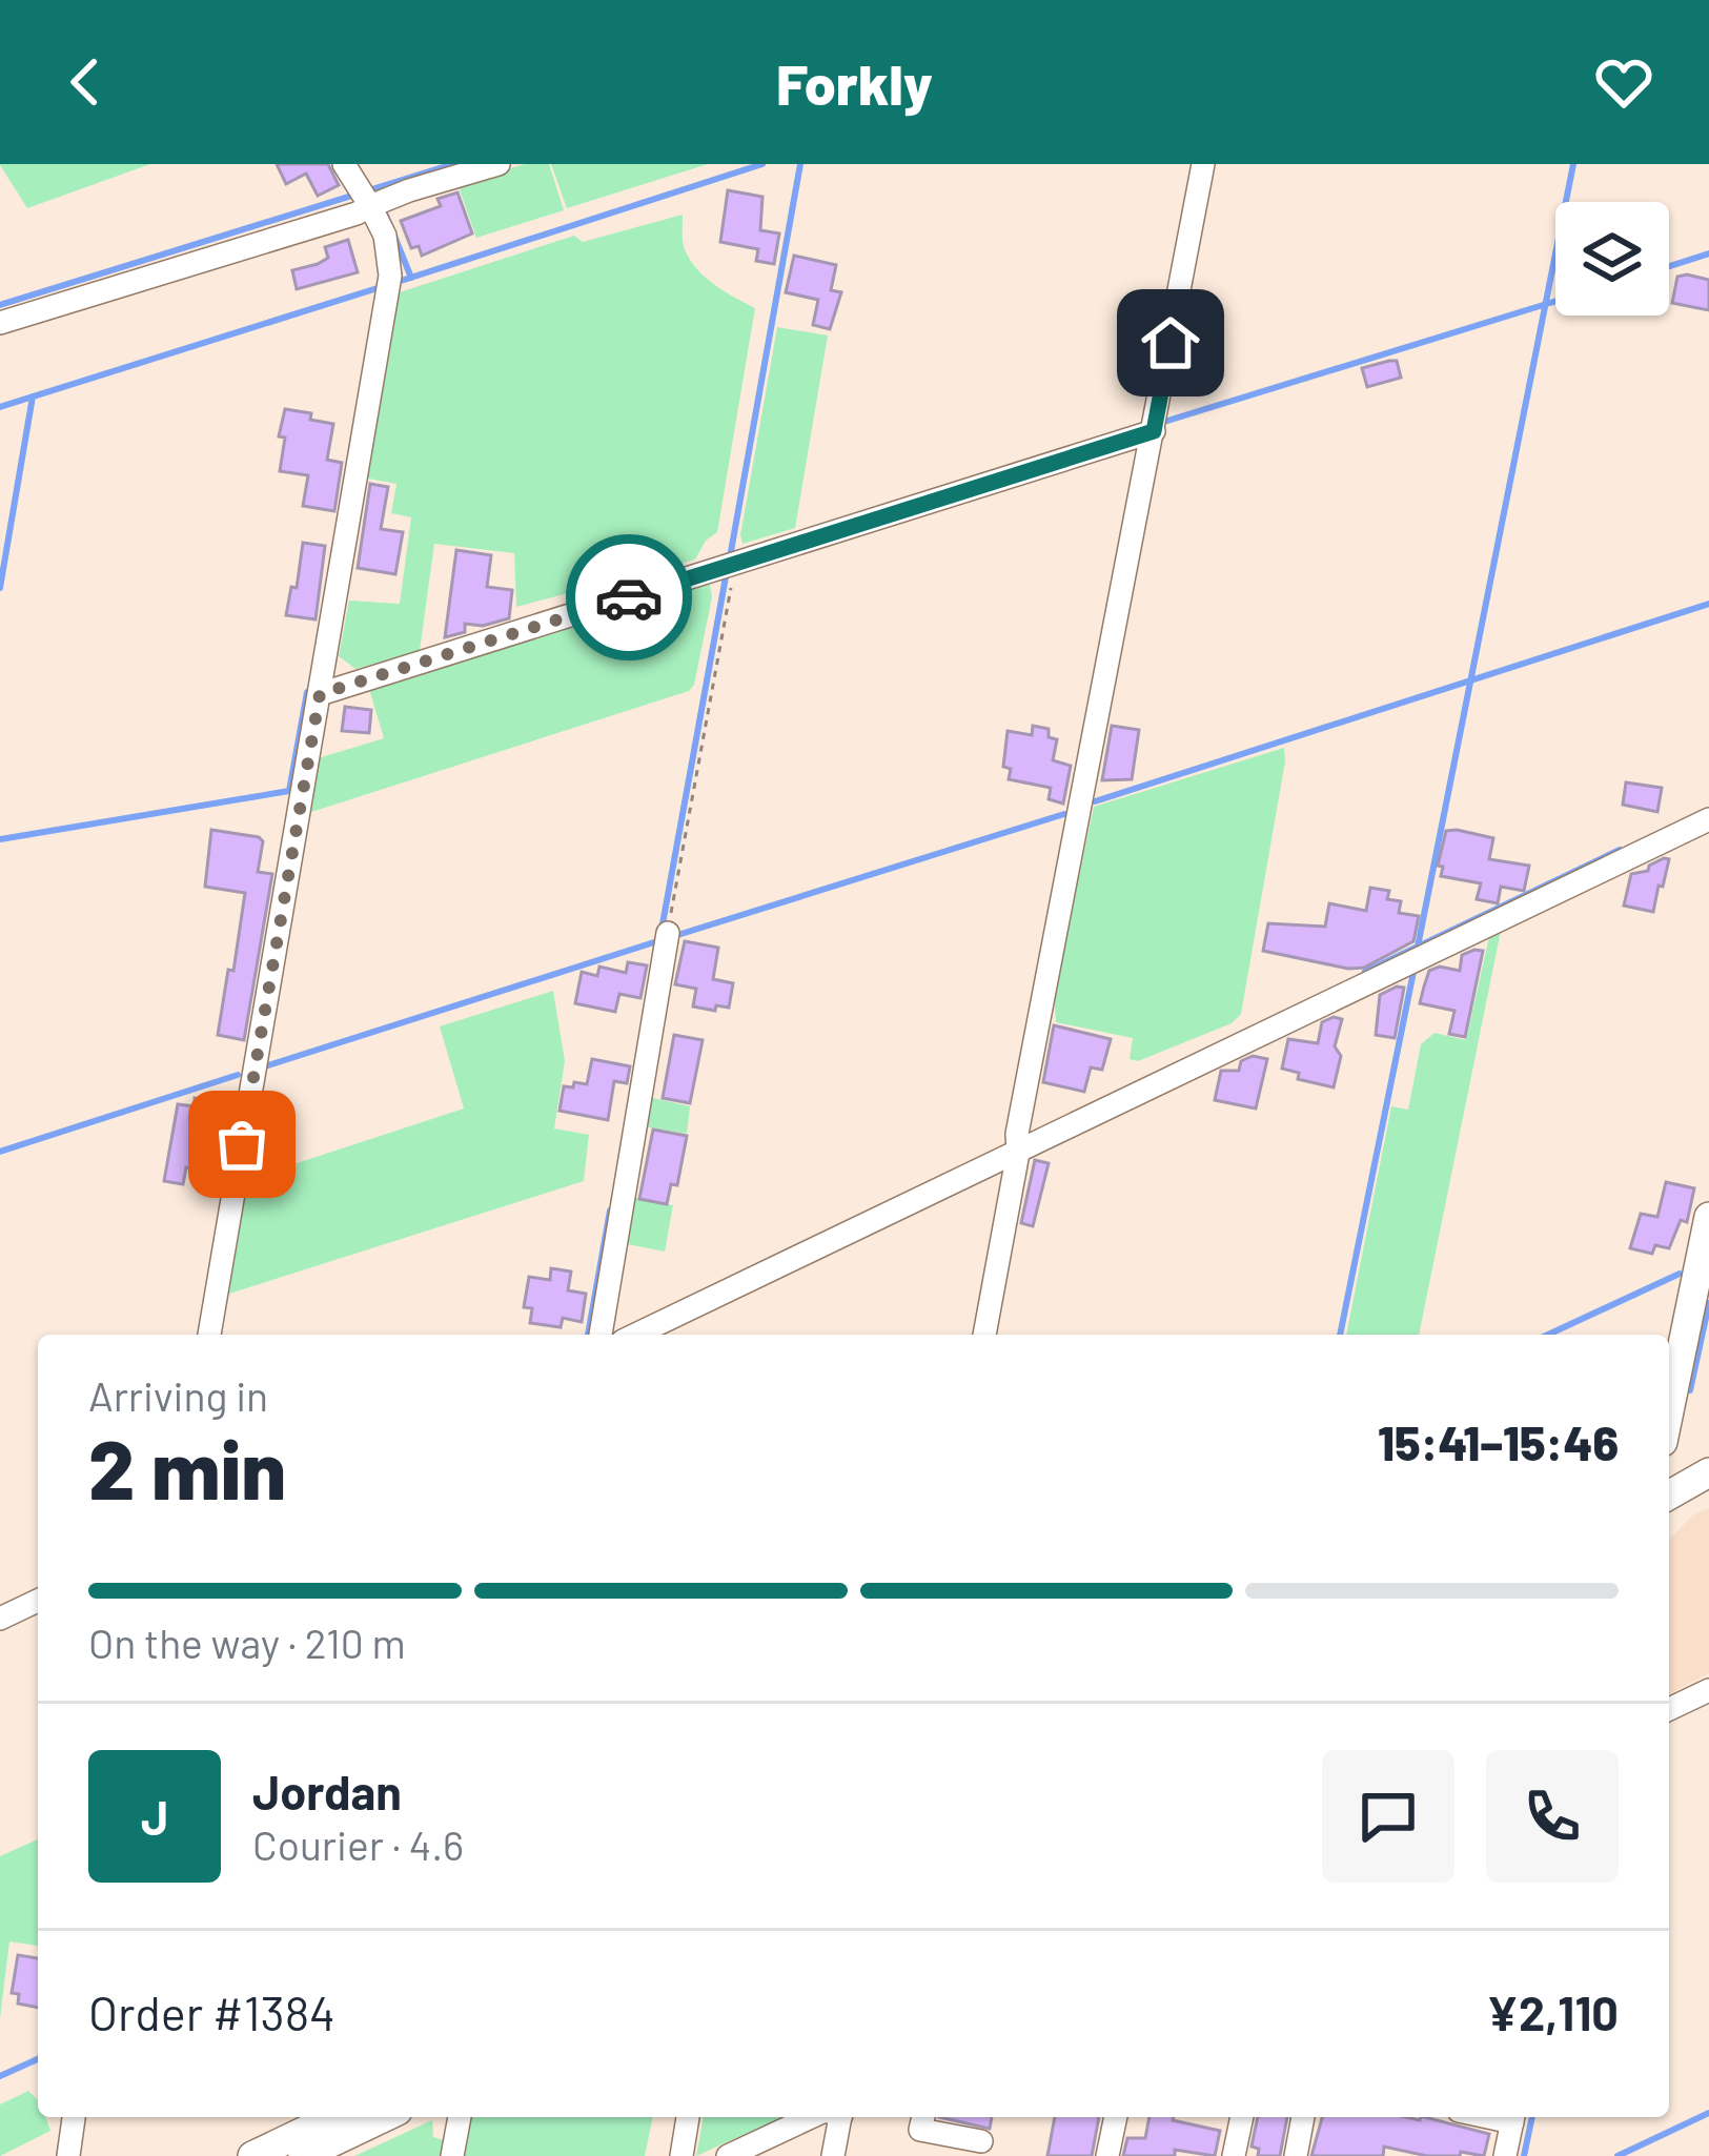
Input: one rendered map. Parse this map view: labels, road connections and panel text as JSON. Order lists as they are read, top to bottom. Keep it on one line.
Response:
{"page":{"header":"Forkly","heading":["2 min","Arriving in","15:41–15:46"],"panel":["Jordan","Courier · 4.6","Order #1384","¥2,110"],"bar":"On the way · 210 m","round":"J"}}
